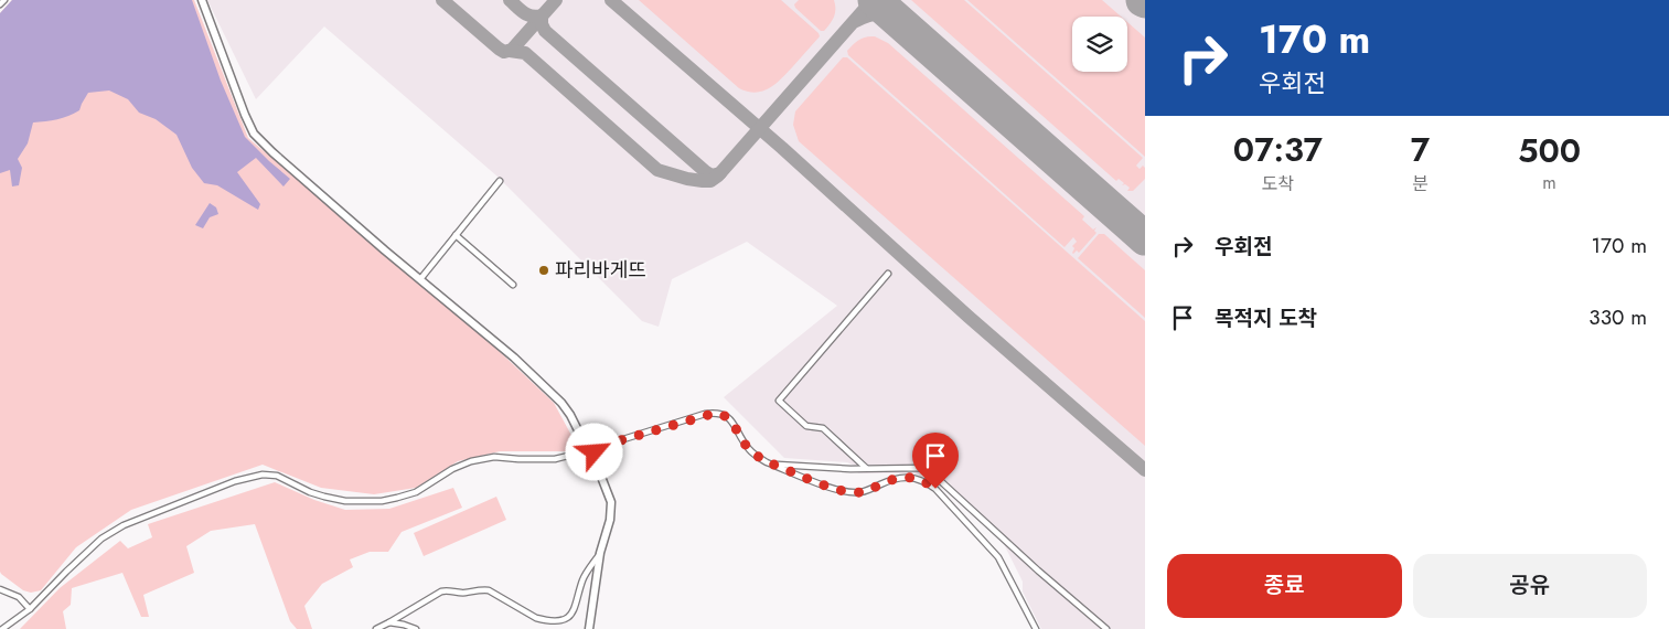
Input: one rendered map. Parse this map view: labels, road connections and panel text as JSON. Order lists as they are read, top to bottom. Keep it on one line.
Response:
{"places":["파리바게뜨"],"page":{"turn":["170 m","우회전"],"eta":["07:37","도착","7","분","500","m"],"list":[{"name":"우회전","value":"170 m"},{"name":"목적지 도착","value":"330 m"}],"buttons":["종료","공유"]}}
